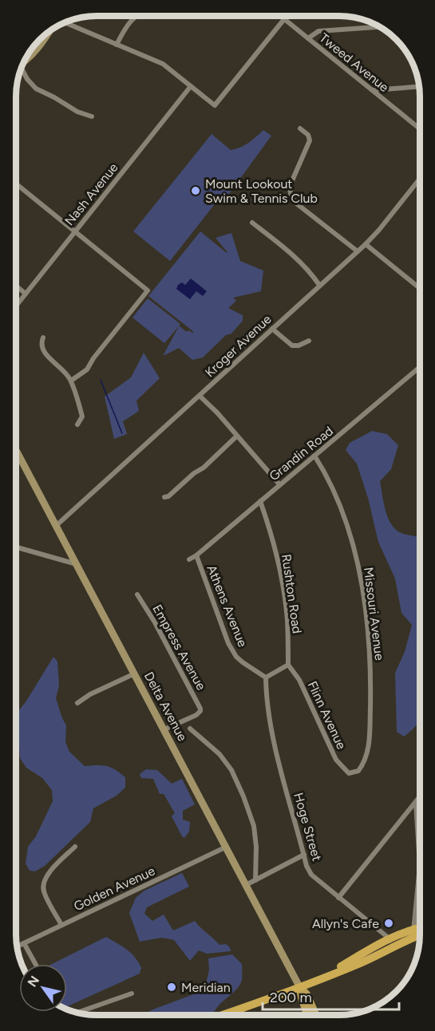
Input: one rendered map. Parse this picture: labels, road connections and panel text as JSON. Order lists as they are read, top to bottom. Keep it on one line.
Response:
{"streets":{"main road":["Delta Avenue"],"street":["Tweed Avenue","Nash Avenue","Kroger Avenue","Grandin Road","Rushton Road","Athens Avenue","Missouri Avenue","Empress Avenue","Flinn Avenue","Hoge Street","Golden Avenue"]},"crossings":[["Kroger Avenue","Delta Avenue"],["Grandin Road","Rushton Road"],["Grandin Road","Athens Avenue"],["Grandin Road","Missouri Avenue"],["Rushton Road","Flinn Avenue"],["Athens Avenue","Hoge Street"],["Missouri Avenue","Flinn Avenue"],["Empress Avenue","Delta Avenue"],["Delta Avenue","Golden Avenue"]],"places":["Mount Lookout Swim & Tennis Club","Allyn's Cafe","Meridian"],"scale_bar":"200 m","north":"top left"}
